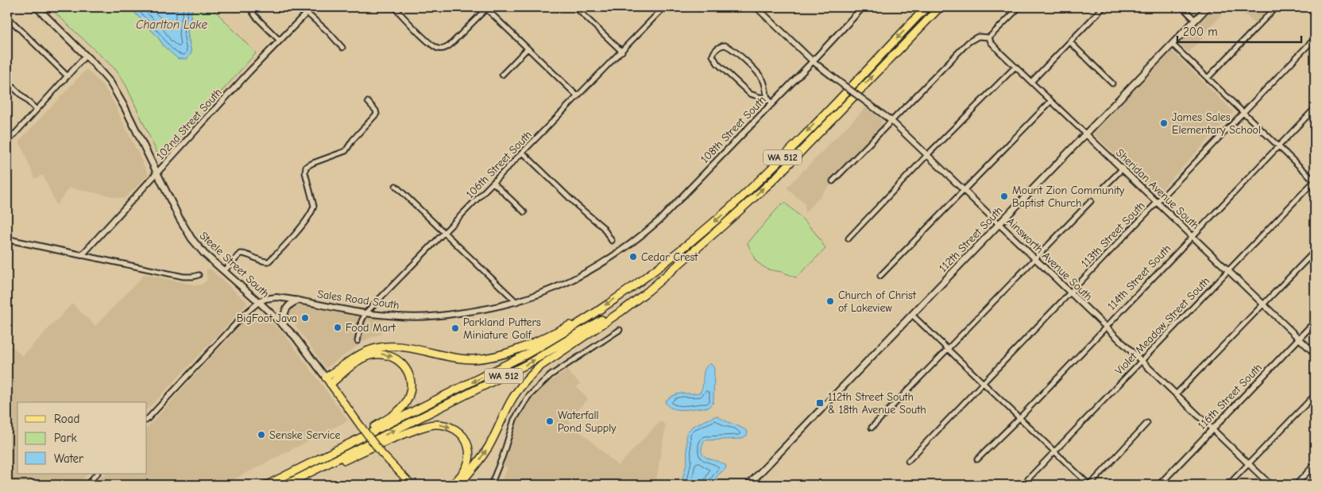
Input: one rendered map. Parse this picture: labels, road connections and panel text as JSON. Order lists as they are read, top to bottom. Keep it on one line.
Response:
{"streets":{"highway":["WA 512"],"main road":["112th Street South","Steele Street South"],"street":["102nd Street South","108th Street South","106th Street South","Sheridan Avenue South","113th Street South","Ainsworth Avenue South","114th Street South","Sales Road South","Violet Meadow Street South","116th Street South"]},"crossings":[["102nd Street South","Steele Street South"],["108th Street South","Ainsworth Avenue South"],["108th Street South","Sales Road South"],["106th Street South","Sales Road South"],["Sheridan Avenue South","113th Street South"],["Sheridan Avenue South","112th Street South"],["Sheridan Avenue South","114th Street South"],["Sheridan Avenue South","Violet Meadow Street South"],["Sheridan Avenue South","116th Street South"],["113th Street South","Ainsworth Avenue South"],["112th Street South","Ainsworth Avenue South"],["Ainsworth Avenue South","114th Street South"],["Ainsworth Avenue South","Violet Meadow Street South"],["Ainsworth Avenue South","116th Street South"],["Steele Street South","Sales Road South"]],"water":["Charlton Lake"],"places":{"other":["James Sales Elementary School","Mount Zion Community Baptist Church","Cedar Crest","Church of Christ of Lakeview","BigFoot Java","Food Mart","Parkland Putters Miniature Golf","Waterfall Pond Supply","Senske Service"],"transit":["112th Street South & 18th Avenue South"]},"legend":["Road","Park","Water"],"scale_bar":"200 m"}
